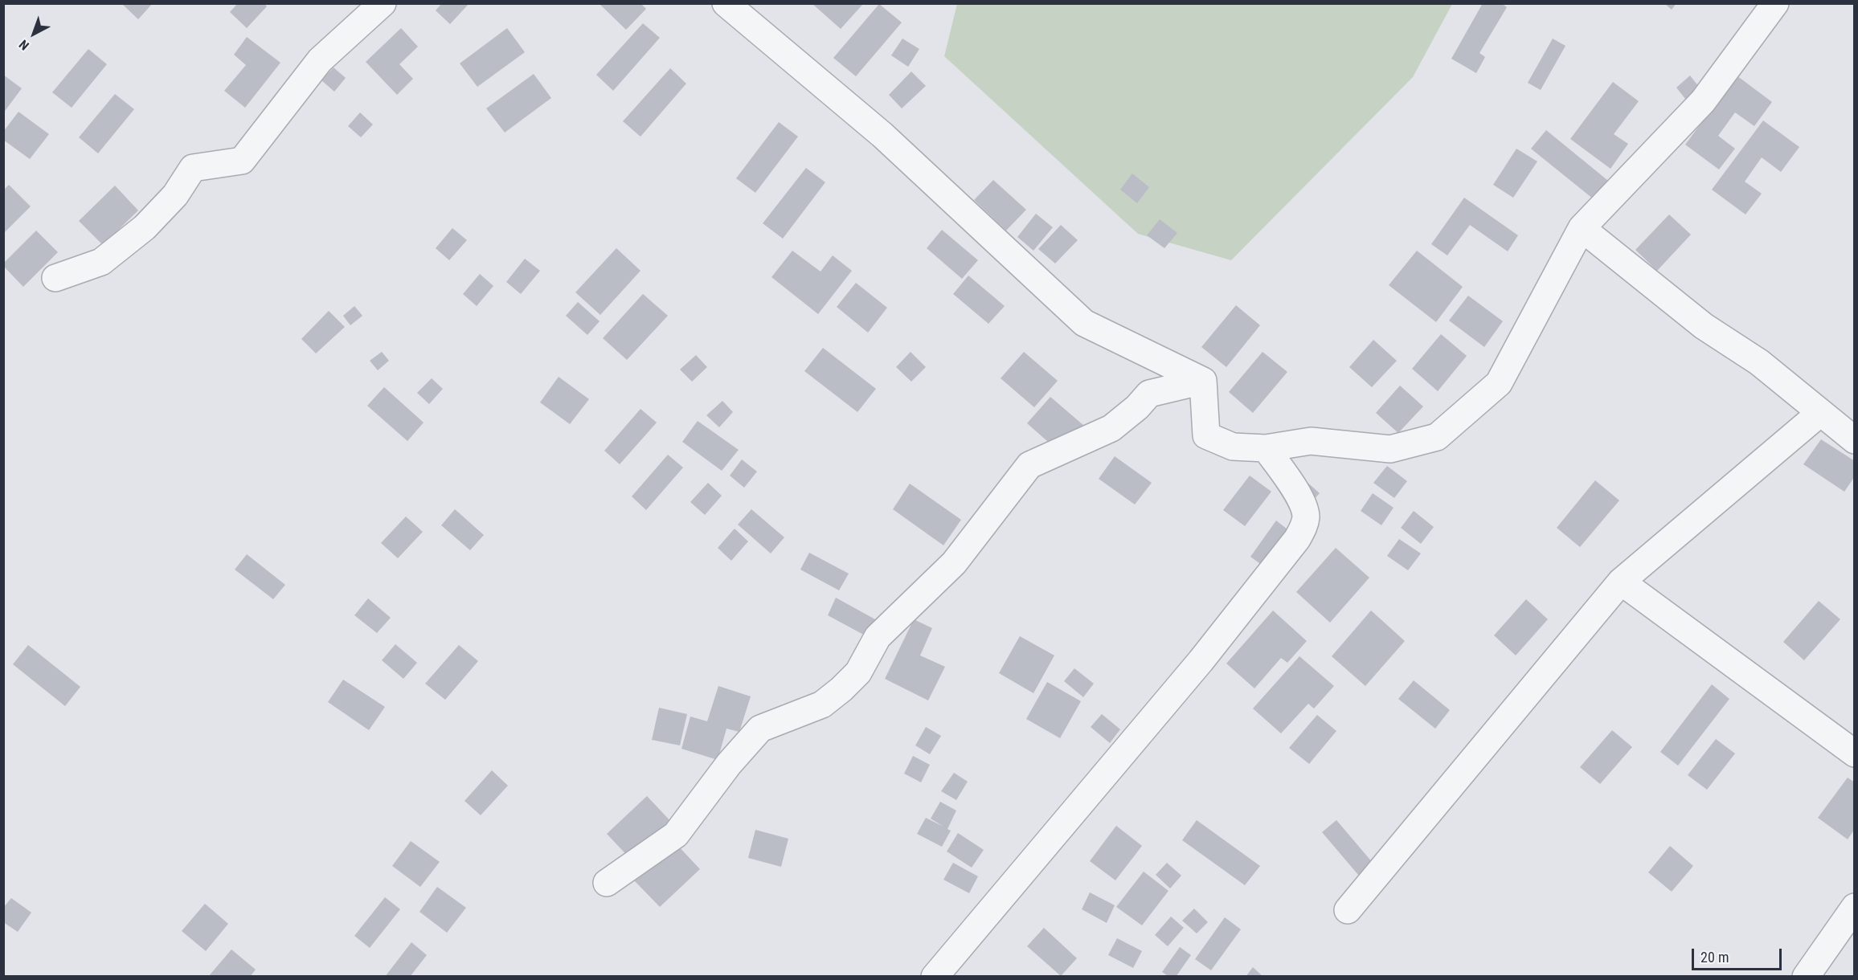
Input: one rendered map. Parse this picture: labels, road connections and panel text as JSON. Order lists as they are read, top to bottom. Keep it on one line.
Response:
{"scale_bar":"20 m","north":"bottom left"}
